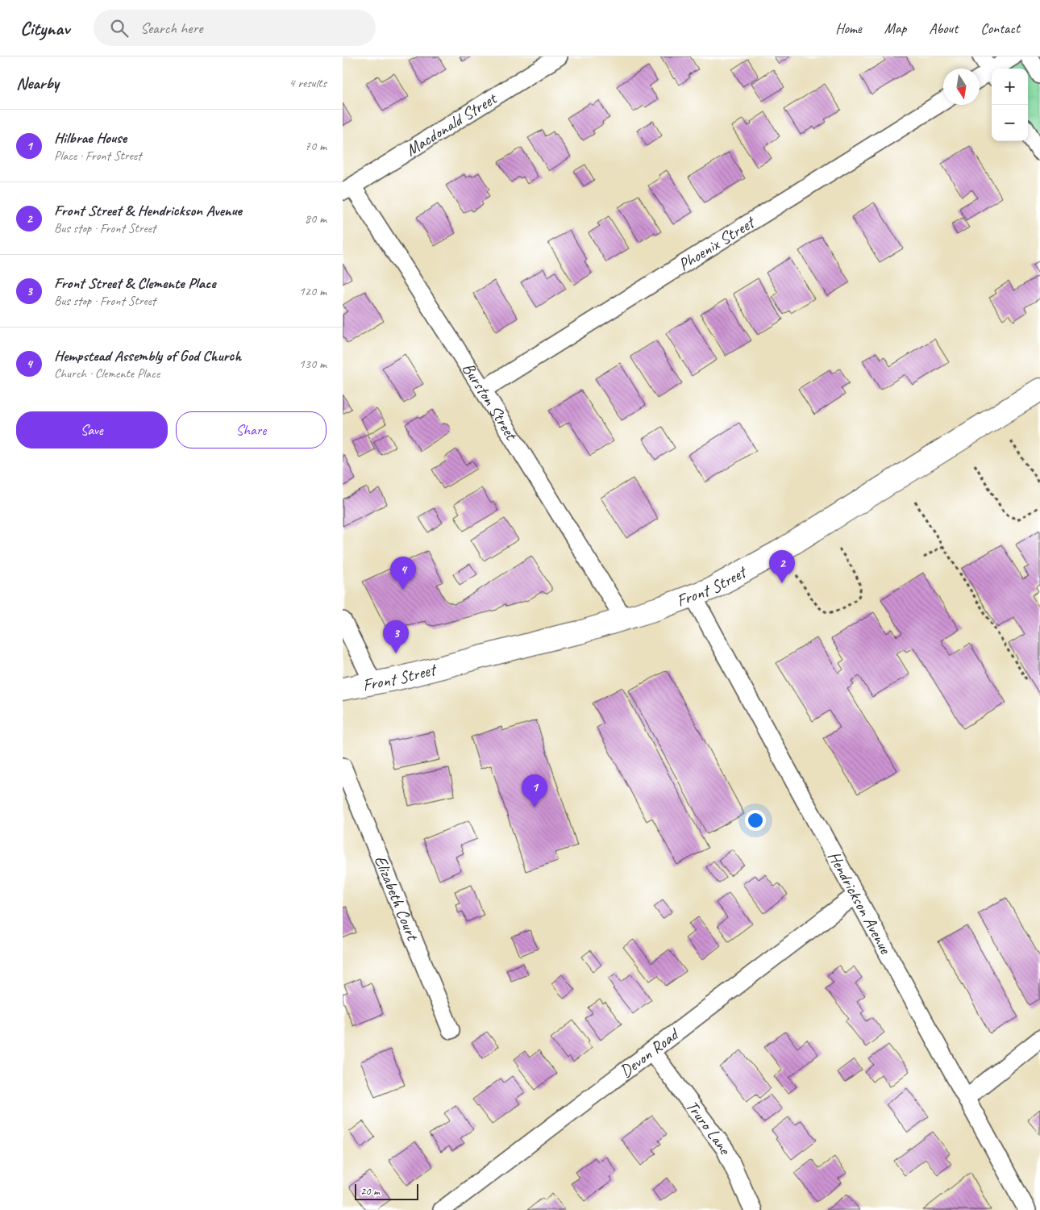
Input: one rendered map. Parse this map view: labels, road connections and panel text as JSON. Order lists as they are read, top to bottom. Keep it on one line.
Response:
{"streets":{"main road":["Front Street"],"street":["Macdonald Street","Phoenix Street","Burston Street","Elizabeth Court","Hendrickson Avenue","Devon Road","Truro Lane"]},"crossings":[["Macdonald Street","Burston Street"],["Phoenix Street","Burston Street"],["Burston Street","Front Street"],["Front Street","Hendrickson Avenue"],["Hendrickson Avenue","Devon Road"],["Devon Road","Truro Lane"]],"scale_bar":"20 m","north":"bottom","page":{"header":"Citynav","search":"Search here","nav":["Home","Map","About","Contact"],"heading":["Nearby","4 results"],"map_buttons":["+","−"],"list":[{"mark":"1","name":"Hilbrae House","note":"Place · Front Street","value":"70 m"},{"mark":"2","name":"Front Street & Hendrickson Avenue","note":"Bus stop · Front Street","value":"80 m"},{"mark":"3","name":"Front Street & Clemente Place","note":"Bus stop · Front Street","value":"120 m"},{"mark":"4","name":"Hempstead Assembly of God Church","note":"Church · Clemente Place","value":"130 m"}],"buttons":["Save","Share"],"pins":["2","4","3","1"],"scale":"20 m"}}
